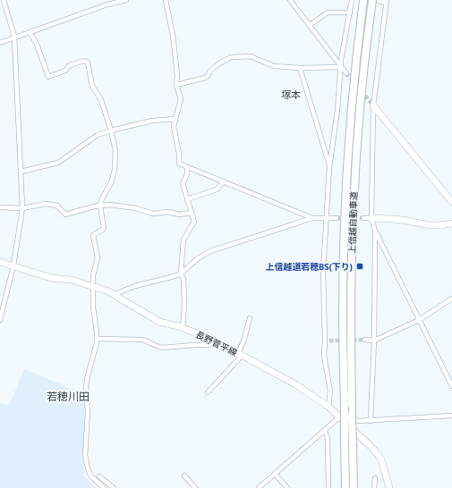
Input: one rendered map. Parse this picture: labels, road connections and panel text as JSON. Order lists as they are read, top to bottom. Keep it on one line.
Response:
{"streets":{"highway":["上信越自動車道"],"main road":["長野菅平線"]},"districts":["塚本","若穂川田"],"places":{"transit":["上信越道若穂BS(下り)"]}}
